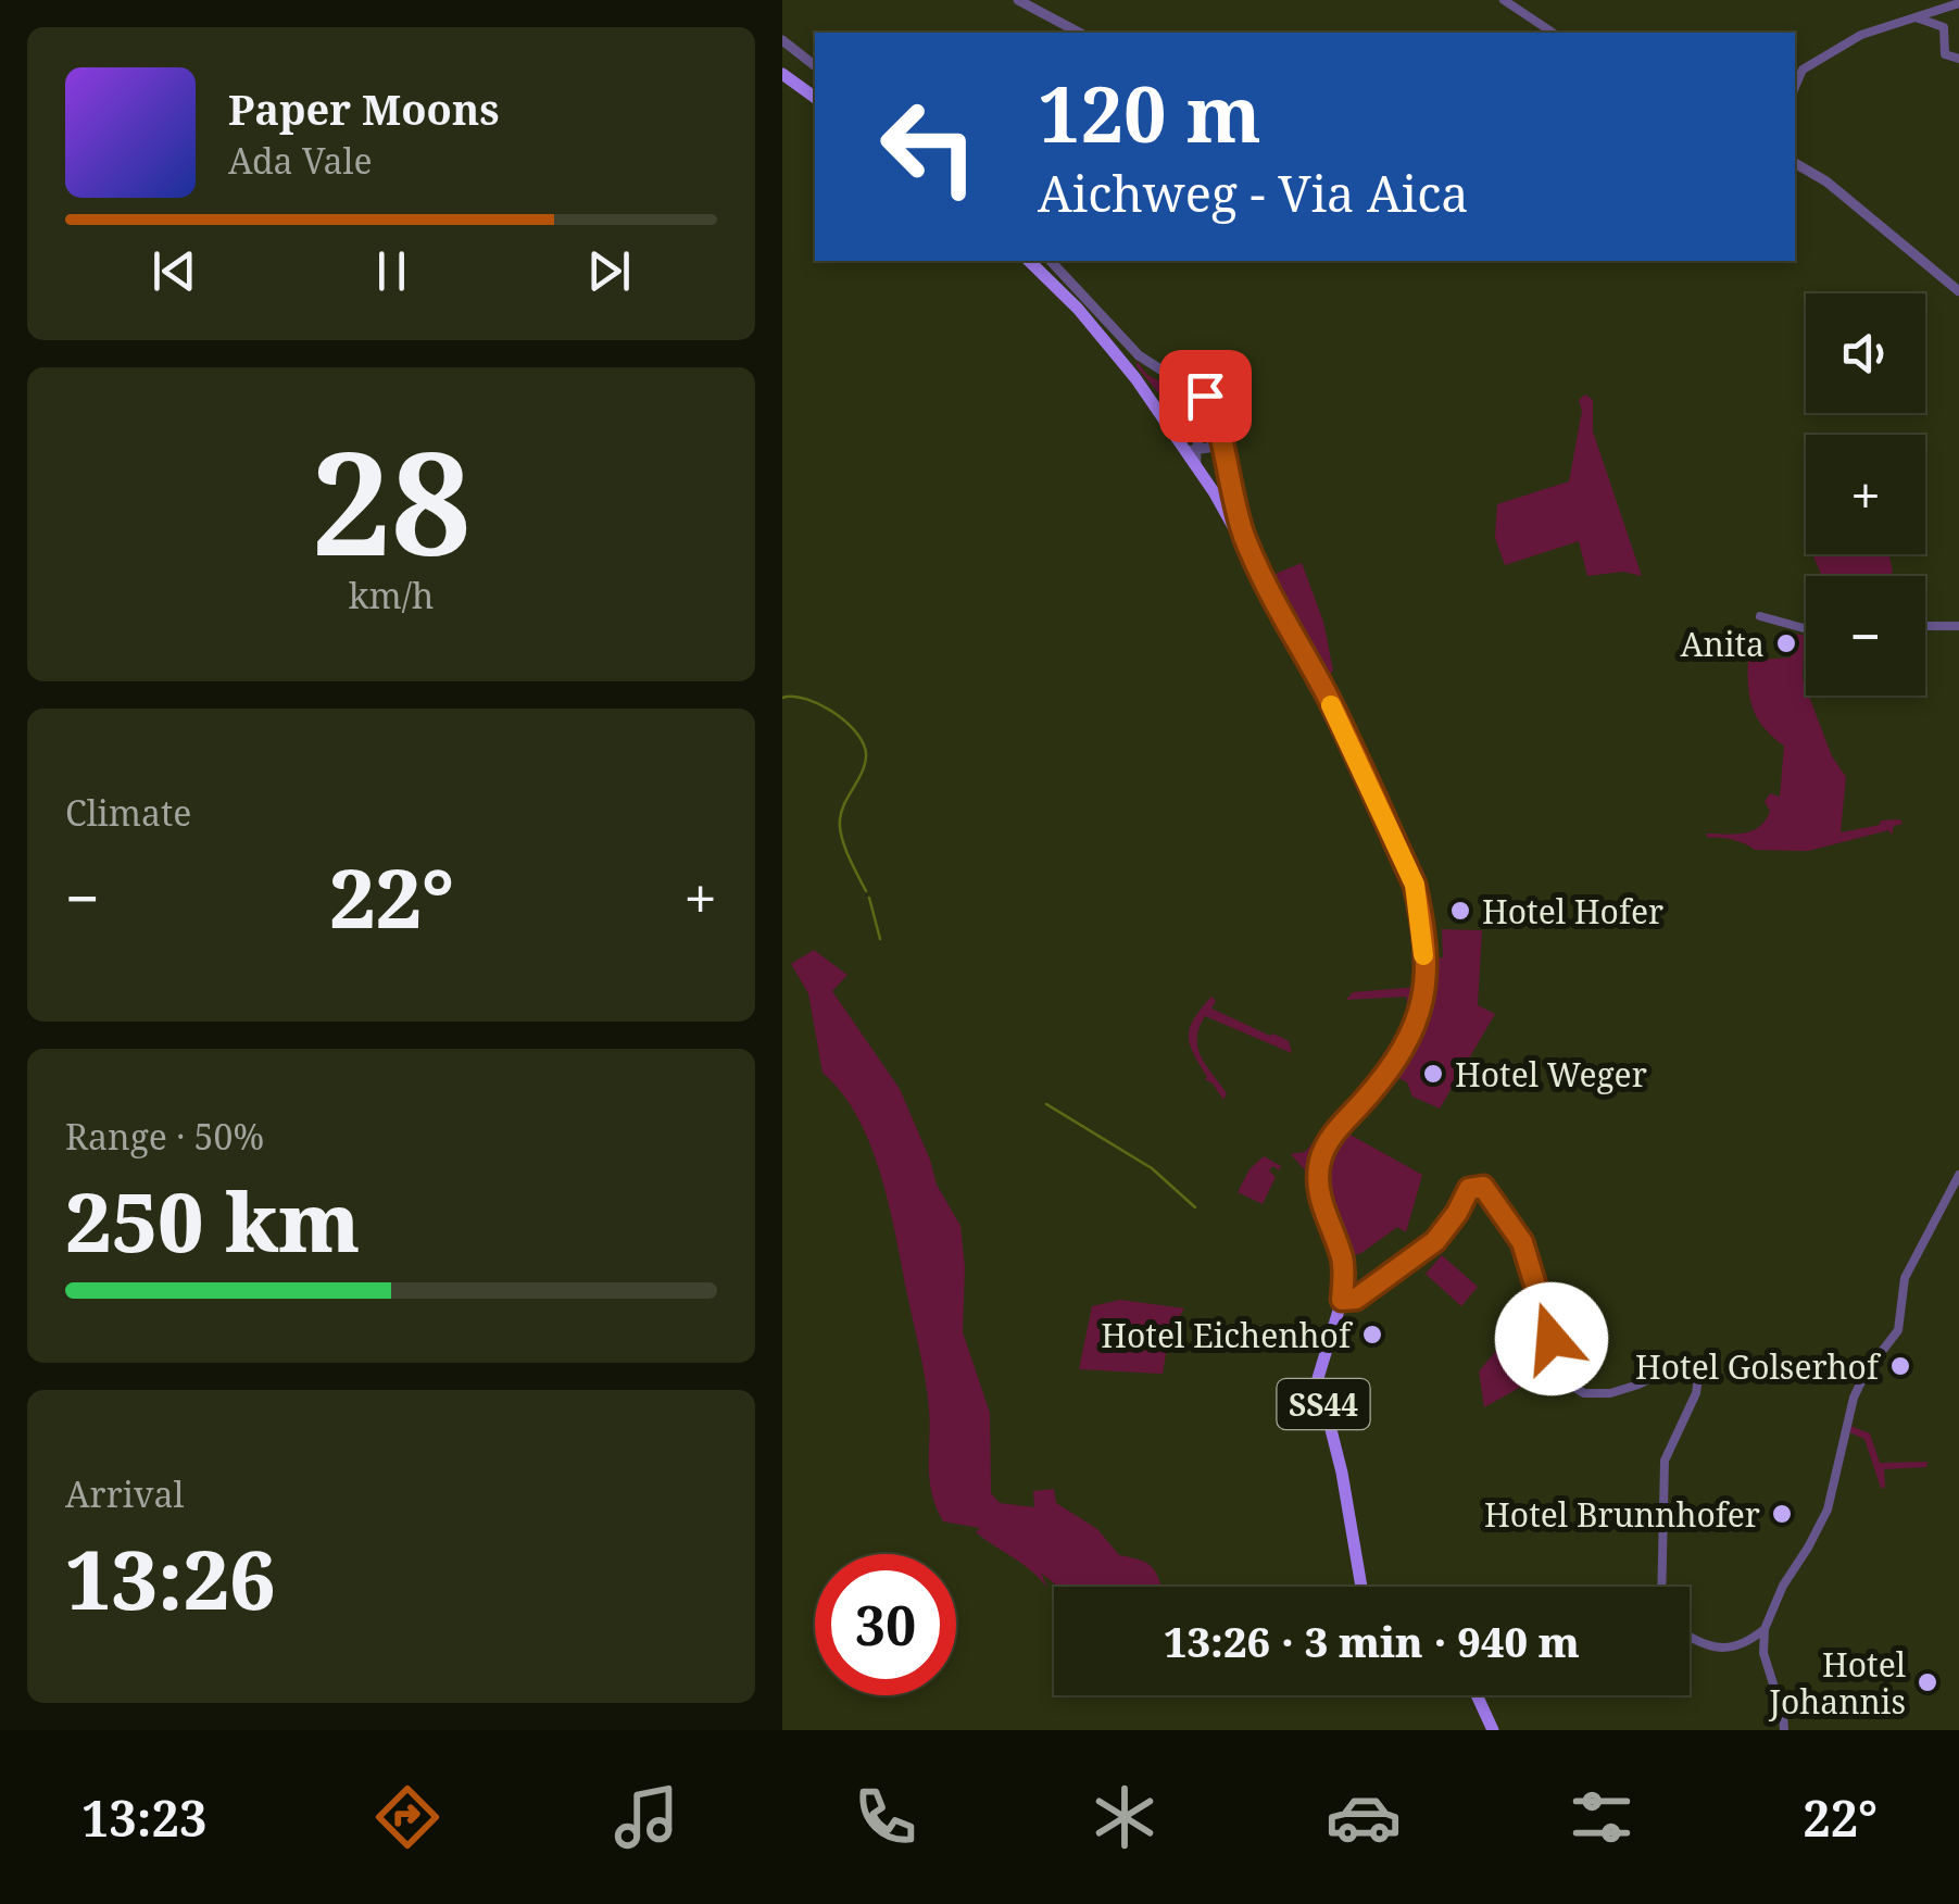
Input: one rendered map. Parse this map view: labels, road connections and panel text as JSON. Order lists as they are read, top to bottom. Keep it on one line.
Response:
{"streets":{"main road":["SS44"]},"places":["Anita","Hotel Hofer","Hotel Weger","Hotel Eichenhof","Hotel Golserhof","Hotel Brunnhofer","Hotel Johannis"],"page":{"turn":["120 m","Aichweg - Via Aica"],"song":["Paper Moons","Ada Vale"],"map_buttons":["+","−"],"tile":[["28","km/h"],"Climate",["Range · 50%","250 km"],["Arrival","13:26"]],"heat":["−","22°","+"],"limit":"30","trip":"13:26 · 3 min · 940 m","tabs":["13:23","22°"]}}
